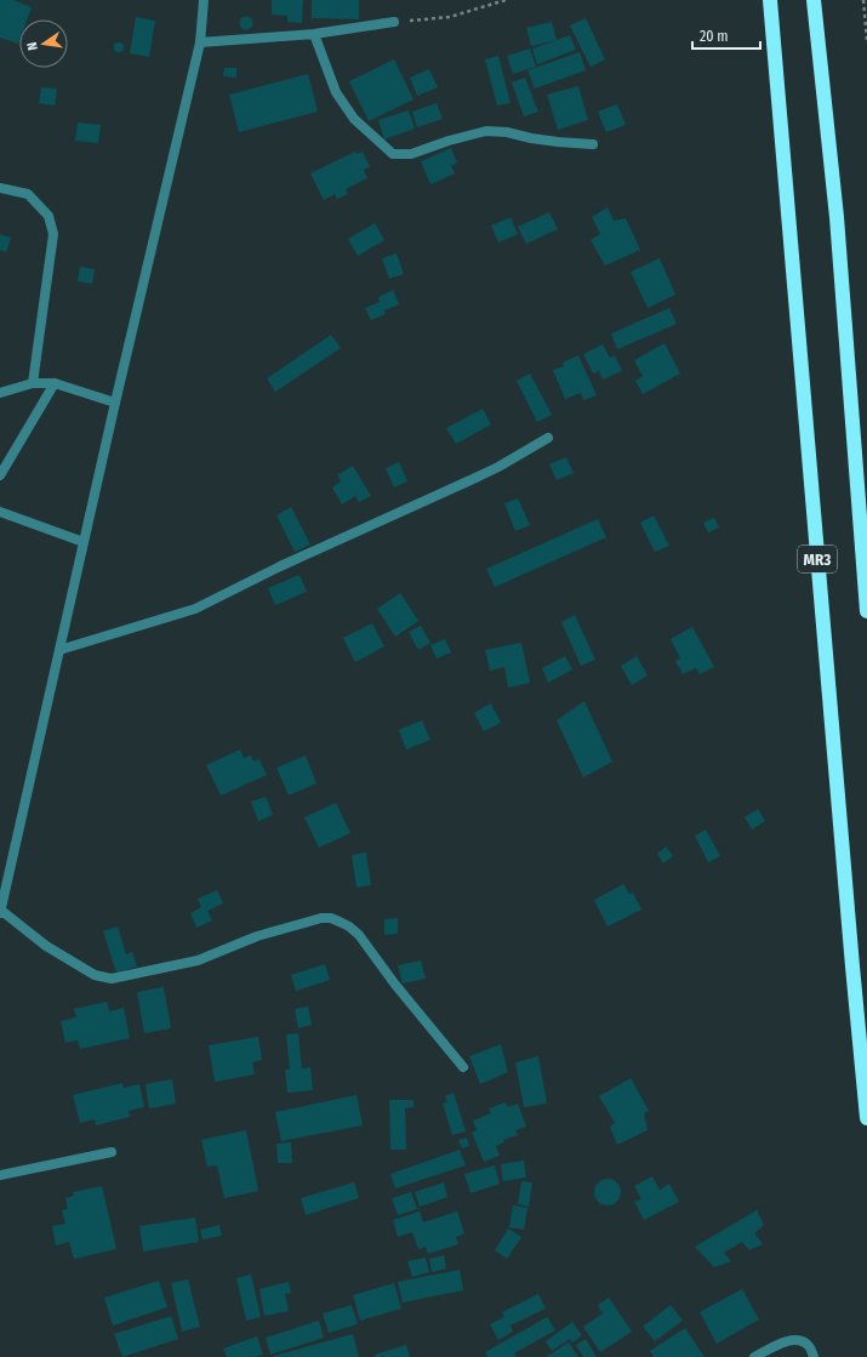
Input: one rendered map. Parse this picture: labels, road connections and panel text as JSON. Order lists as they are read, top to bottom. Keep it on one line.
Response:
{"streets":{"highway":["MR3"]},"scale_bar":"20 m","north":"left"}
